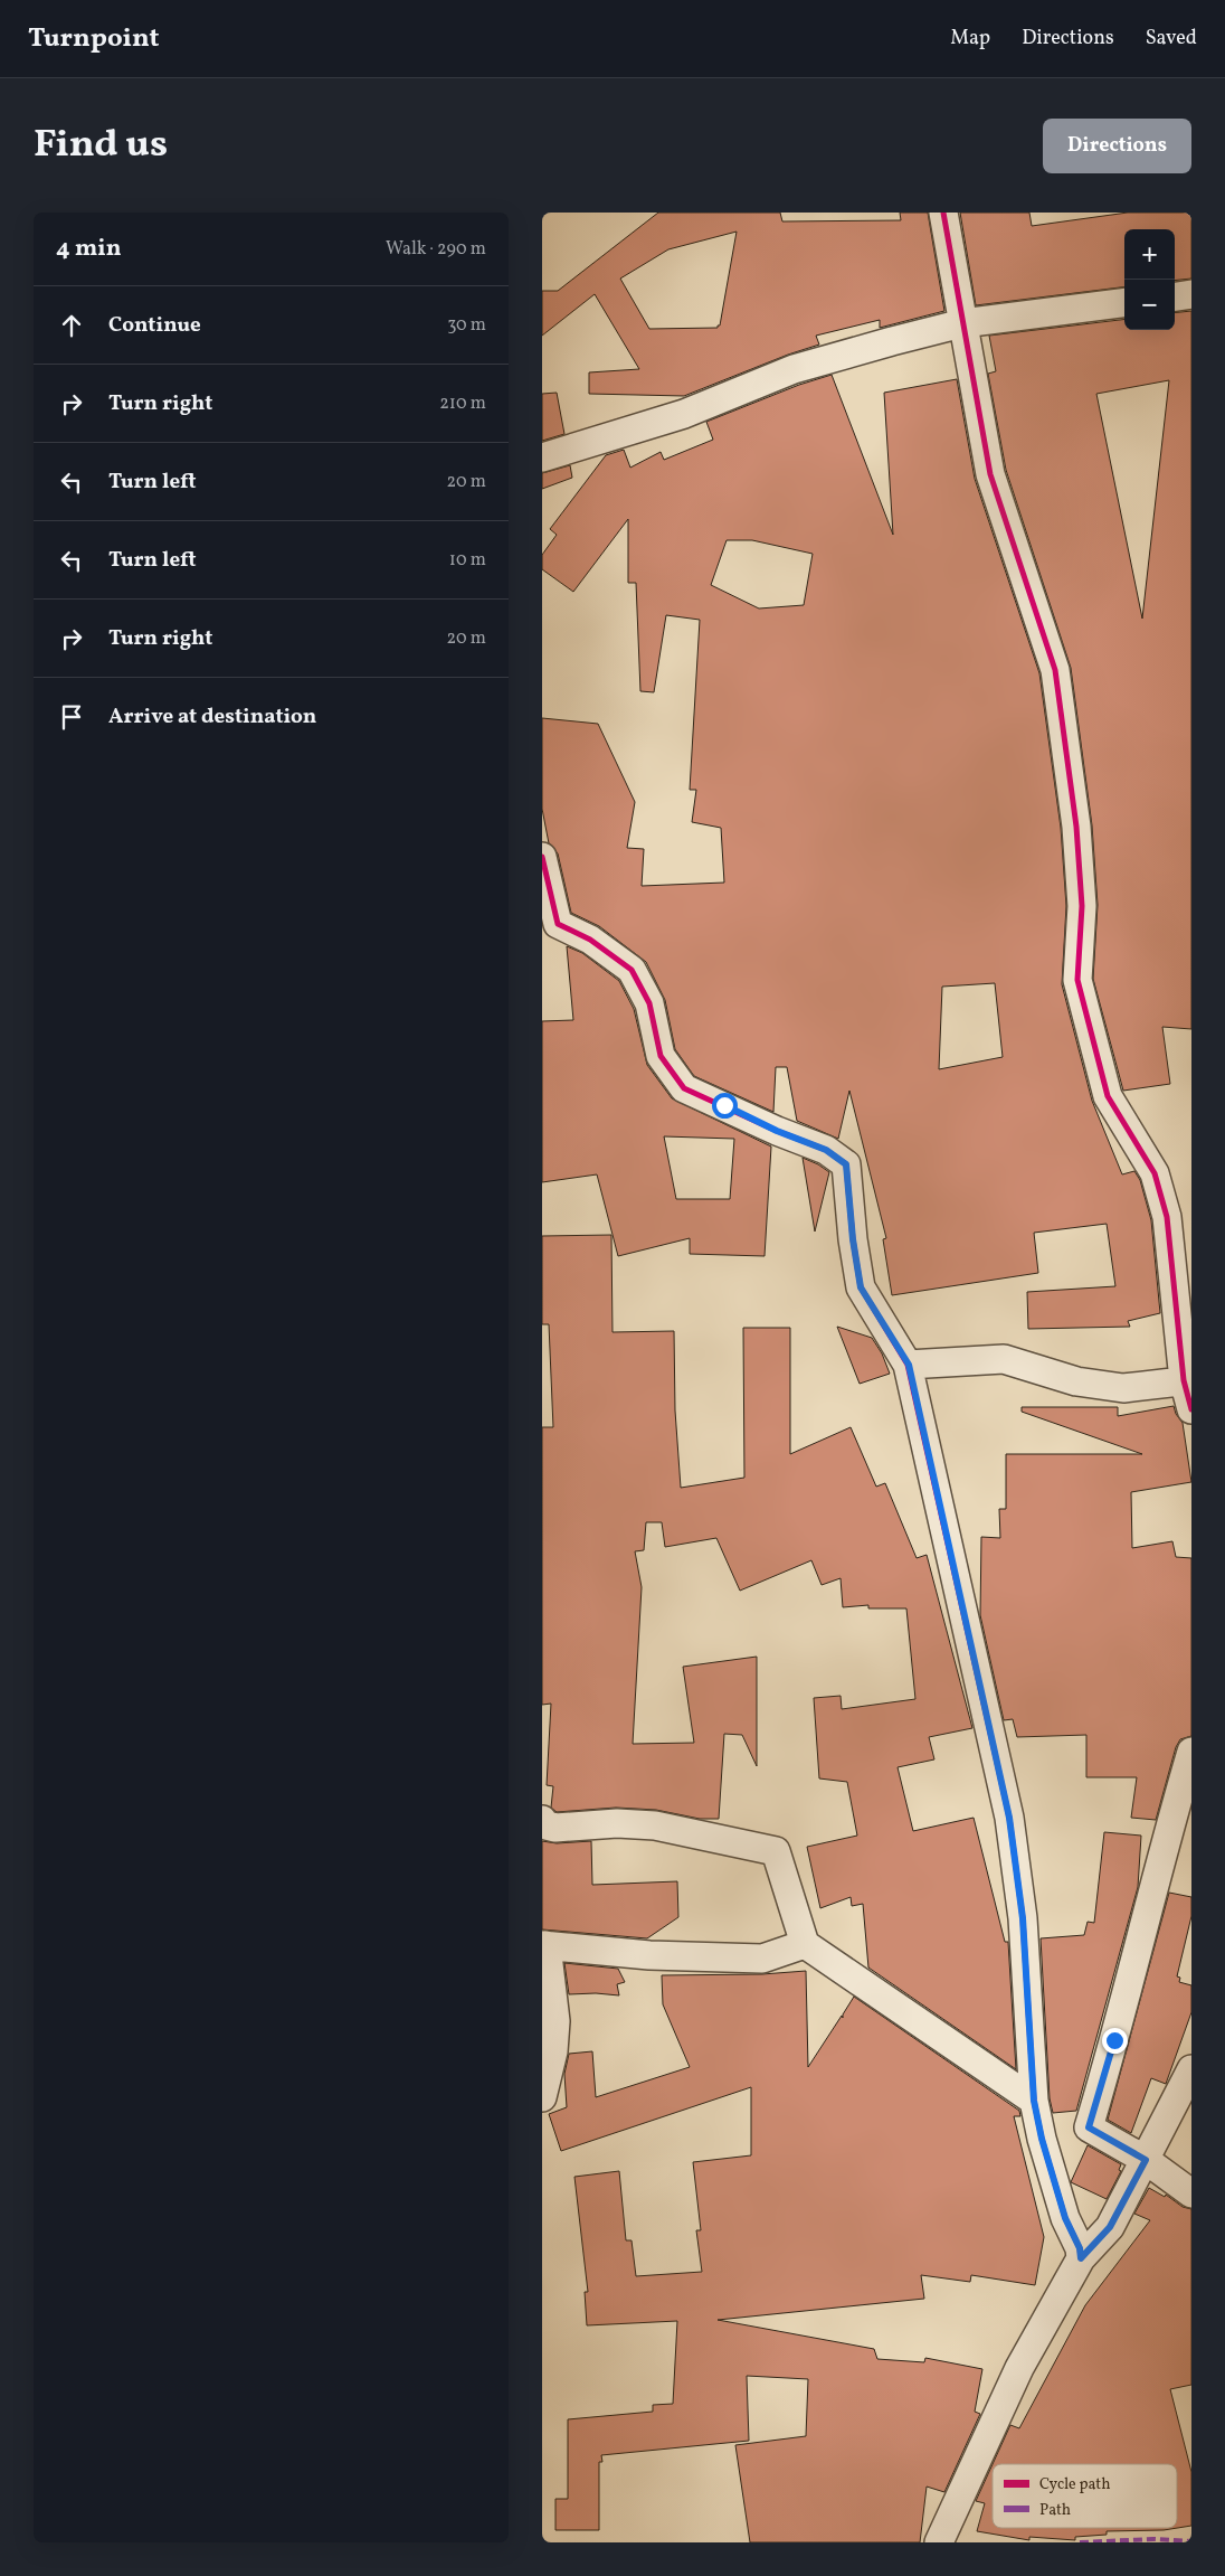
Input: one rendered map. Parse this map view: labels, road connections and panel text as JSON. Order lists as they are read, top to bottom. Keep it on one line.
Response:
{"legend":["Cycle path","Path"],"page":{"header":"Turnpoint","nav":["Map","Directions","Saved"],"title":"Find us","buttons":"Directions","heading":["4 min","Walk · 290 m"],"map_buttons":["+","−"],"list":[["Continue","30 m"],["Turn right","210 m"],["Turn left","20 m"],["Turn left","10 m"],["Turn right","20 m"],"Arrive at destination"]}}
